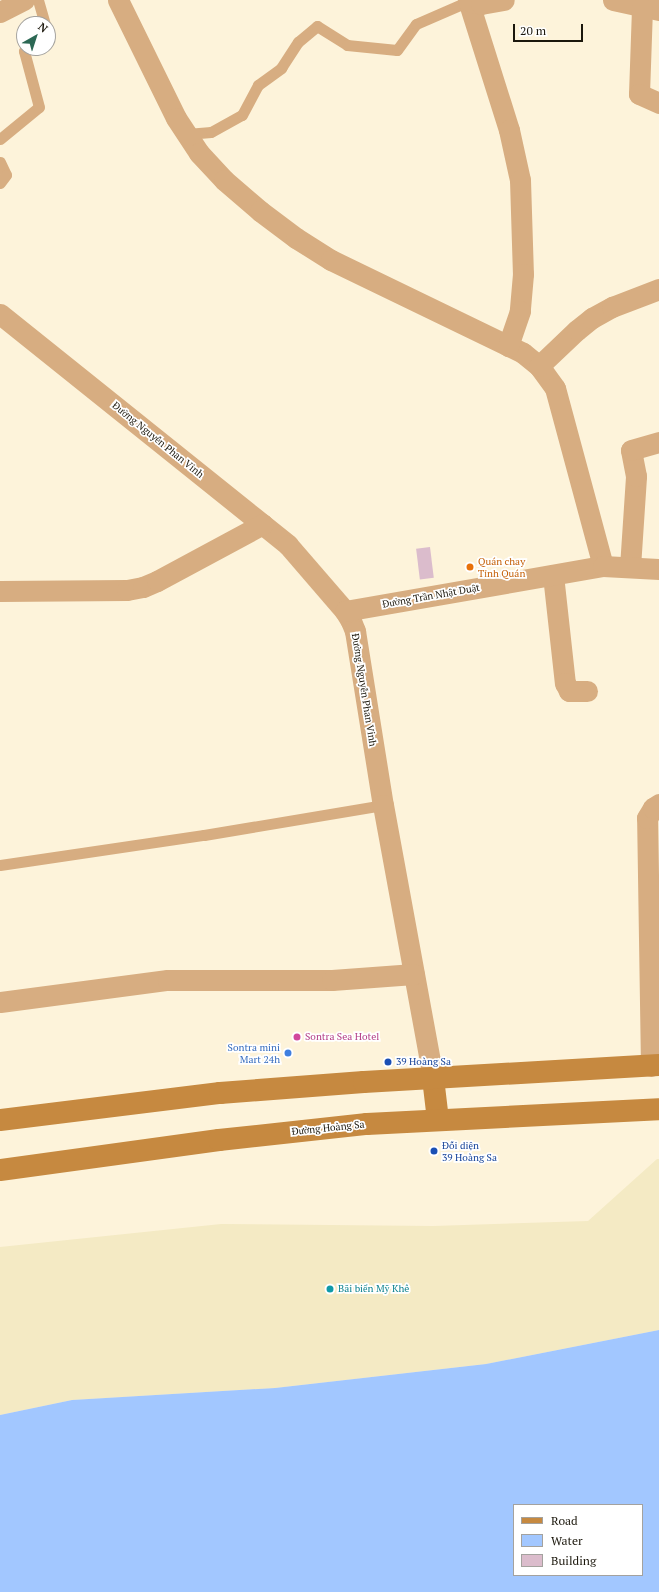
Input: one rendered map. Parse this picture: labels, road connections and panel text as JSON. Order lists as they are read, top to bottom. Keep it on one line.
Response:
{"streets":{"main road":["Đường Hoàng Sa"],"street":["Đường Nguyễn Phan Vinh","Đường Trần Nhật Duật"]},"crossings":[["Đường Nguyễn Phan Vinh","Đường Trần Nhật Duật"]],"places":["Quán chay Tỉnh Quán","Sontra Sea Hotel","Sontra mini Mart 24h","39 Hoàng Sa","Đối diện 39 Hoàng Sa","Bãi biển Mỹ Khê"],"legend":["Road","Water","Building"],"scale_bar":"20 m","north":"top right"}
